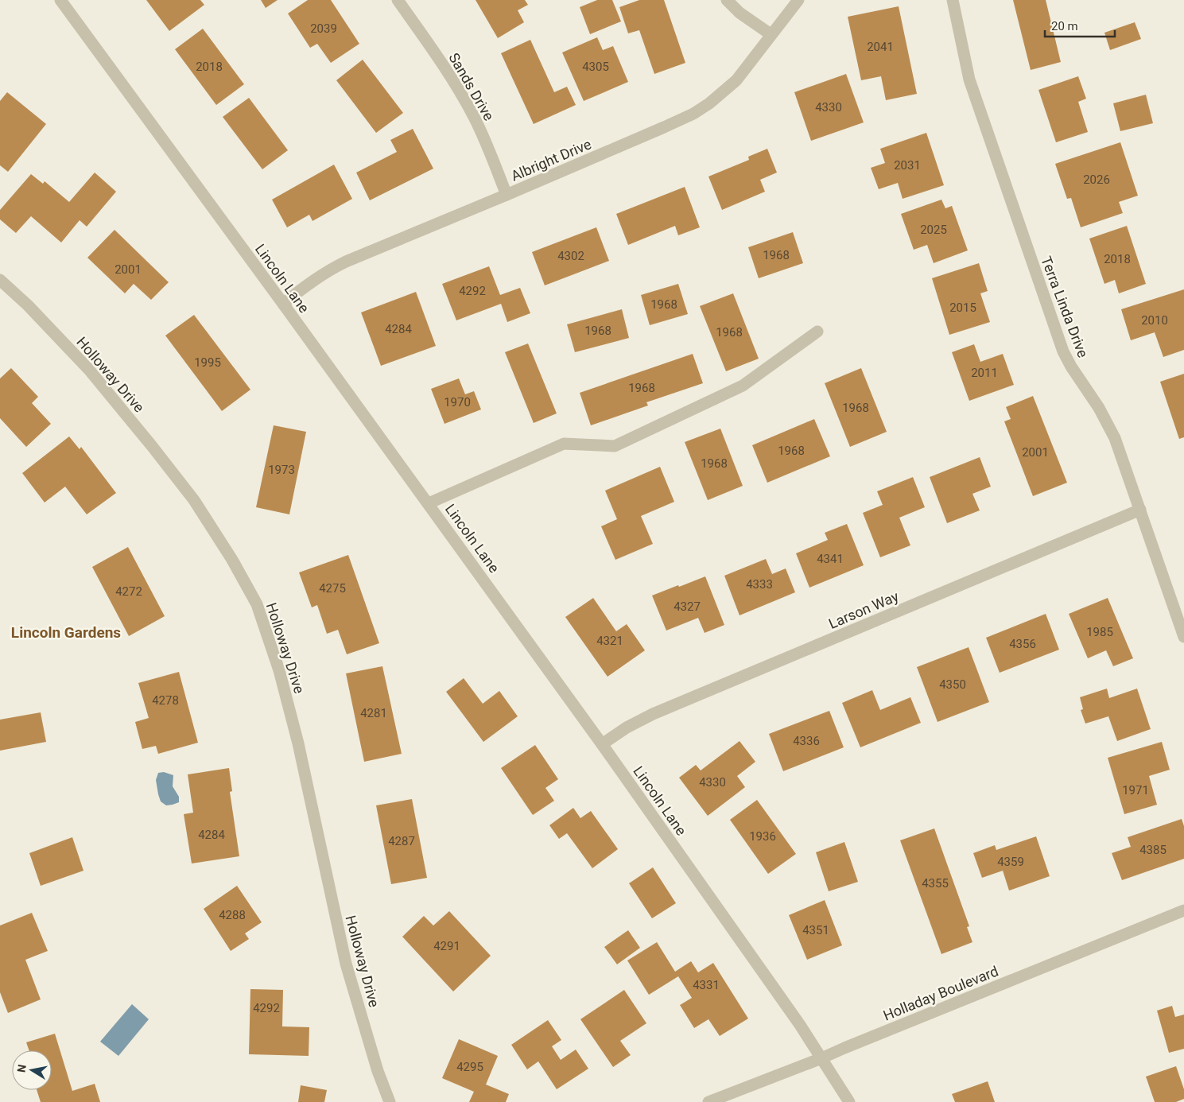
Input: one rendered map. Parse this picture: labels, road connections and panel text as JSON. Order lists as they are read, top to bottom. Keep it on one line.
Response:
{"streets":{"street":["Sands Drive","Albright Drive","Lincoln Lane","Terra Linda Drive","Holloway Drive","Larson Way","Holladay Boulevard"]},"crossings":[["Sands Drive","Albright Drive"],["Albright Drive","Lincoln Lane"],["Lincoln Lane","Larson Way"],["Lincoln Lane","Holladay Boulevard"],["Terra Linda Drive","Larson Way"]],"districts":["Lincoln Gardens"],"house_numbers":["2039","2041","2018","4305","4330","2031","2026","2025","1968","4302","2018","2001","4292","1968","2015","2010","4284","1968","1968","1995","2011","1968","1970","1968","1968","2001","1968","1973","4341","4333","4275","4272","4327","1985","4321","4356","4350","4278","4281","4336","4330","1971","4284","1936","4287","4385","4359","4355","4288","4351","4291","4331","4292","4295"],"scale_bar":"20 m","north":"left"}
